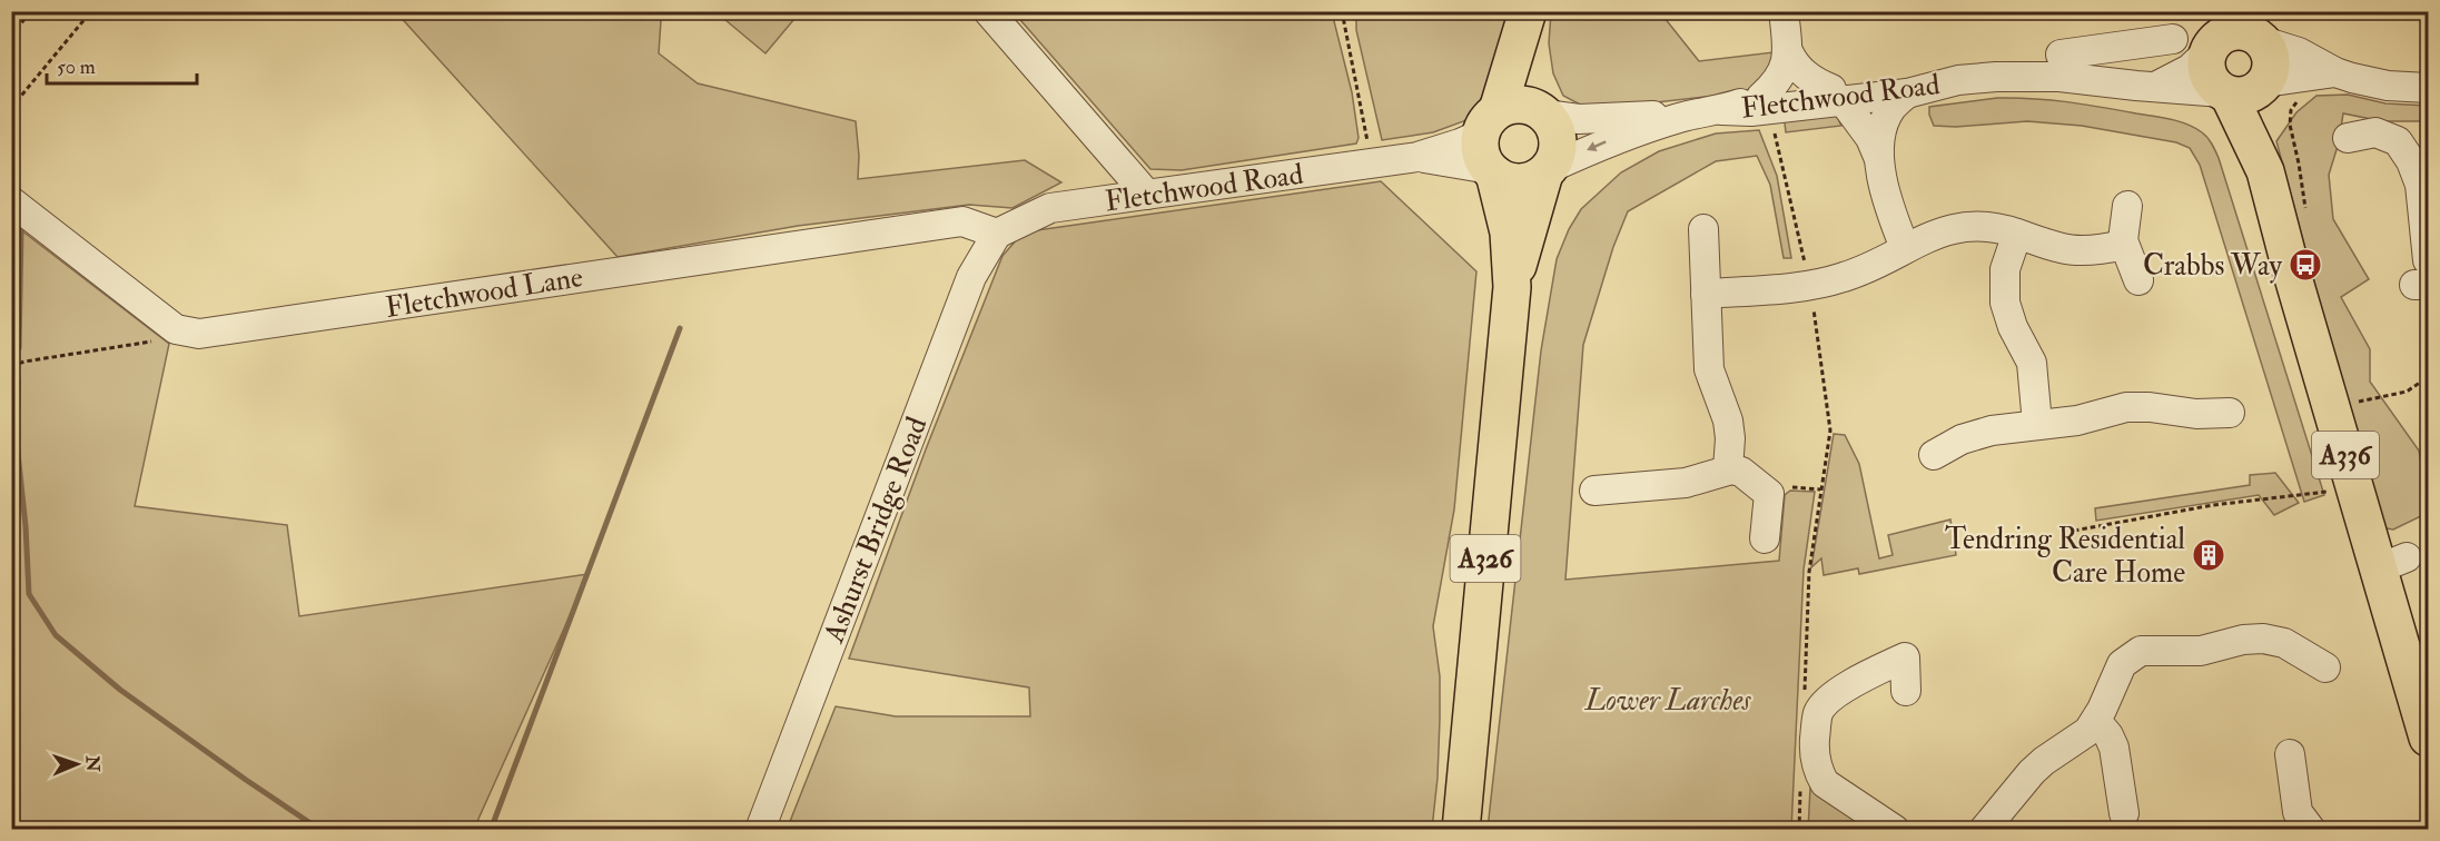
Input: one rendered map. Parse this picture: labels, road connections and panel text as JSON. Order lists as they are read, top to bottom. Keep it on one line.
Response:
{"streets":{"main road":["A336","A326"],"street":["Fletchwood Road","Fletchwood Lane","Ashurst Bridge Road"]},"crossings":[["Fletchwood Road","Fletchwood Lane"],["Fletchwood Road","A336"],["Fletchwood Road","Ashurst Bridge Road"],["Fletchwood Road","A326"],["Fletchwood Lane","Ashurst Bridge Road"]],"parks":["Lower Larches"],"places":{"bus stop":["Crabbs Way"],"building":["Tendring Residential Care Home"]},"scale_bar":"50 m","north":"right"}
